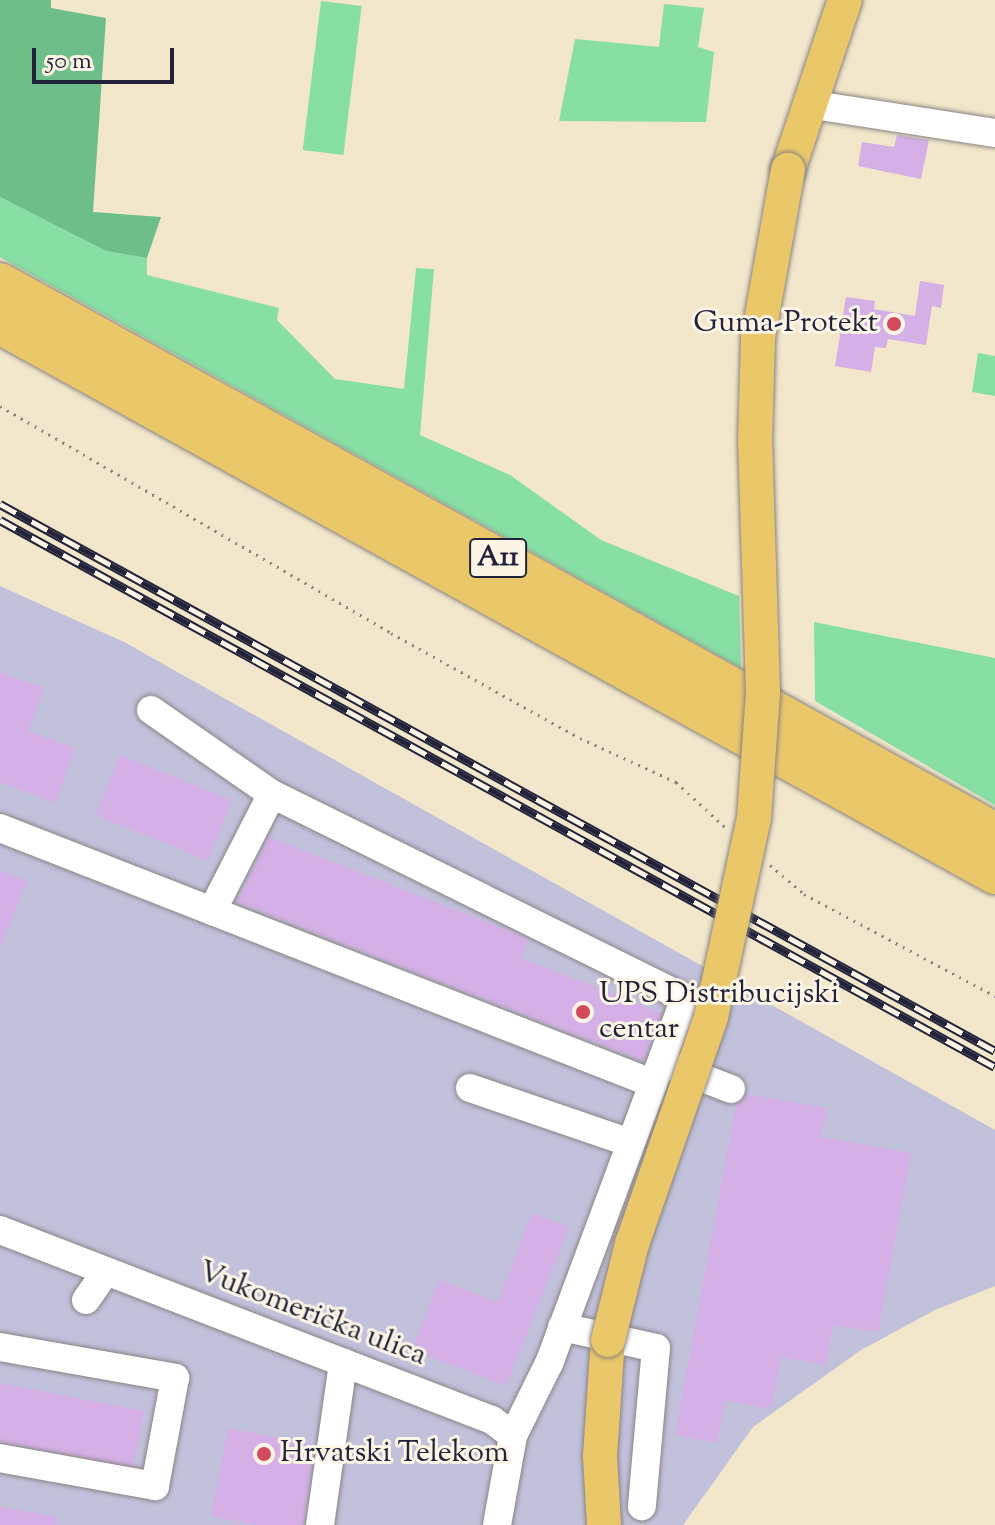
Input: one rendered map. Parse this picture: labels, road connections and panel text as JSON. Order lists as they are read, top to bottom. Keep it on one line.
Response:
{"streets":{"highway":["A11"],"street":["Vukomerička ulica"]},"places":["Guma-Protekt","UPS Distribucijski centar","Hrvatski Telekom"],"scale_bar":"50 m"}
